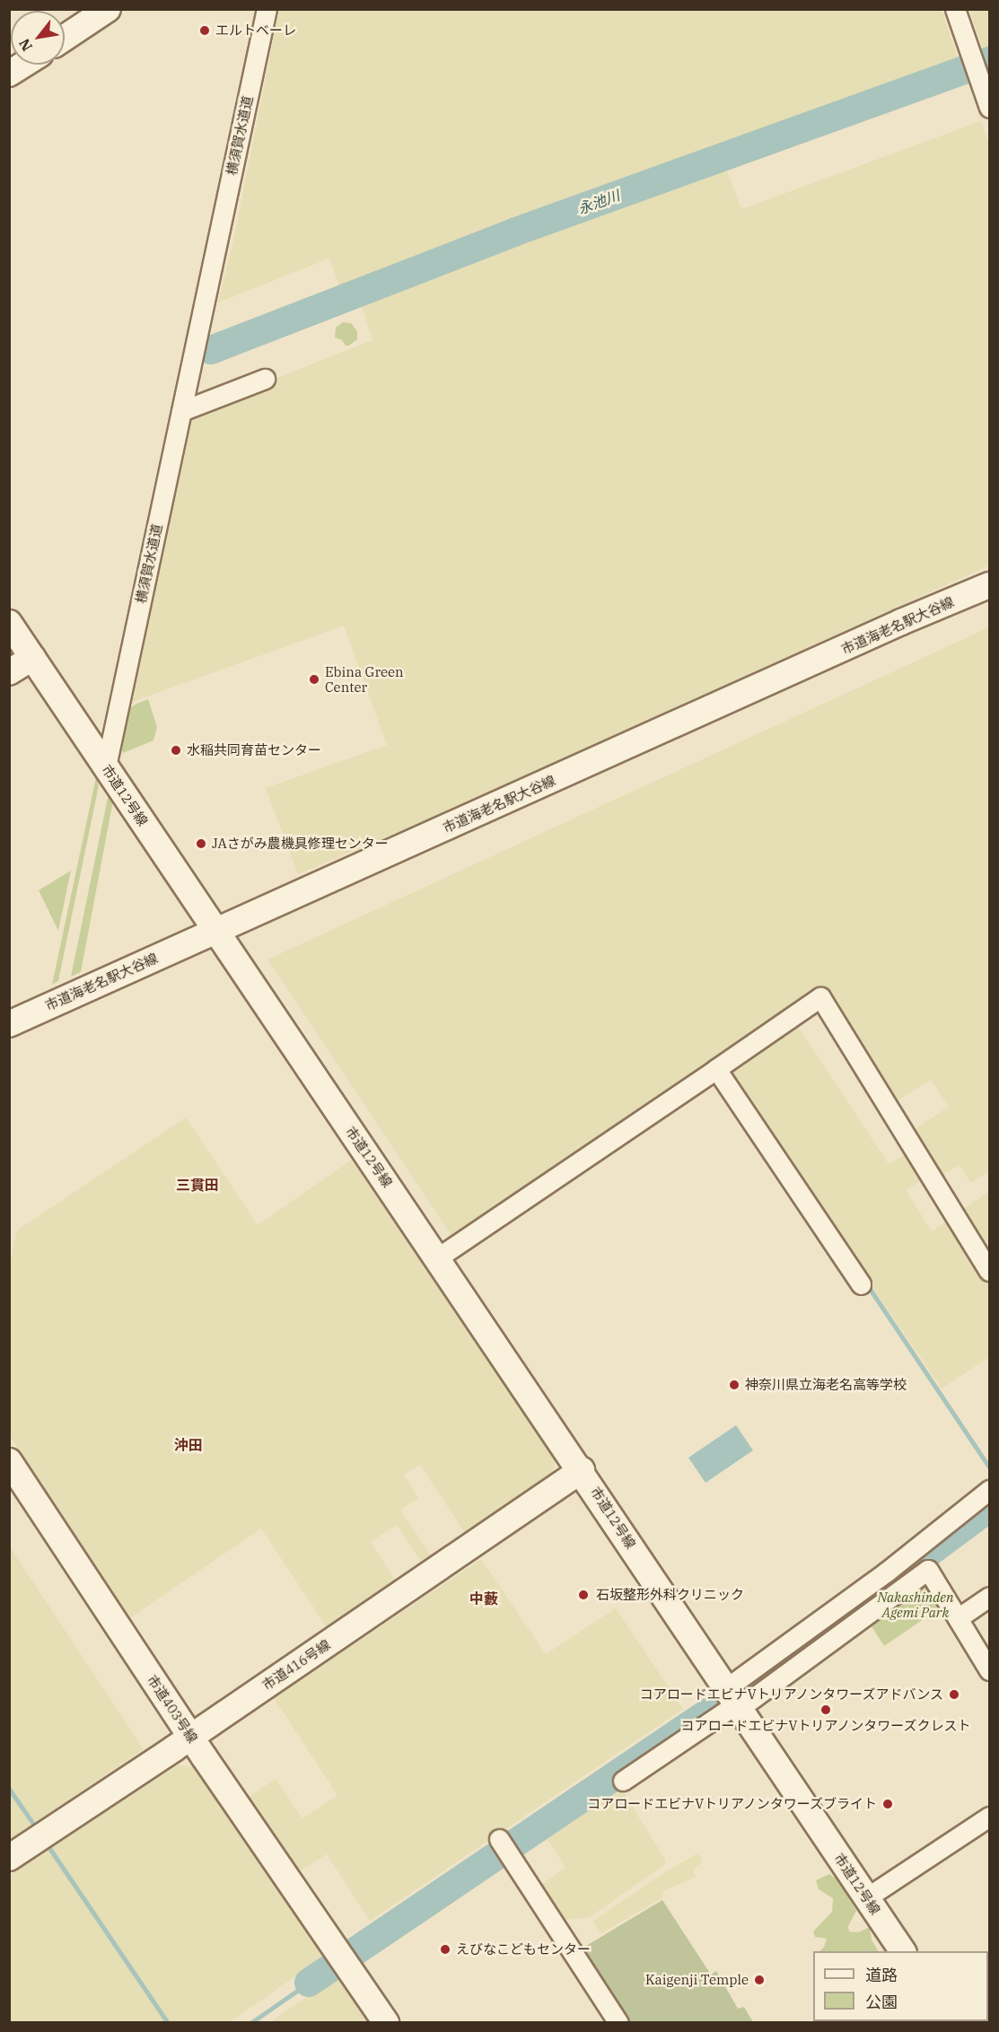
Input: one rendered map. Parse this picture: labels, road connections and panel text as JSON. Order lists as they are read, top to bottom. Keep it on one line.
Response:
{"streets":{"street":["横須賀水道道","市道海老名駅大谷線","市道12号線","市道416号線","市道403号線"]},"crossings":[["横須賀水道道","市道12号線"],["市道海老名駅大谷線","市道12号線"],["市道12号線","市道416号線"],["市道416号線","市道403号線"]],"districts":["三貫田","沖田","中藪"],"water":["永池川"],"parks":["Nakashinden Agemi Park"],"places":["エルトベーレ","Ebina Green Center","水稲共同育苗センター","JAさがみ農機具修理センター","神奈川県立海老名高等学校","石坂整形外科クリニック","コアロードエビナVトリアノンタワーズアドバンス","コアロードエビナVトリアノンタワーズクレスト","コアロードエビナVトリアノンタワーズブライト","えびなこどもセンター","Kaigenji Temple"],"legend":["道路","公園"],"north":"bottom left"}
